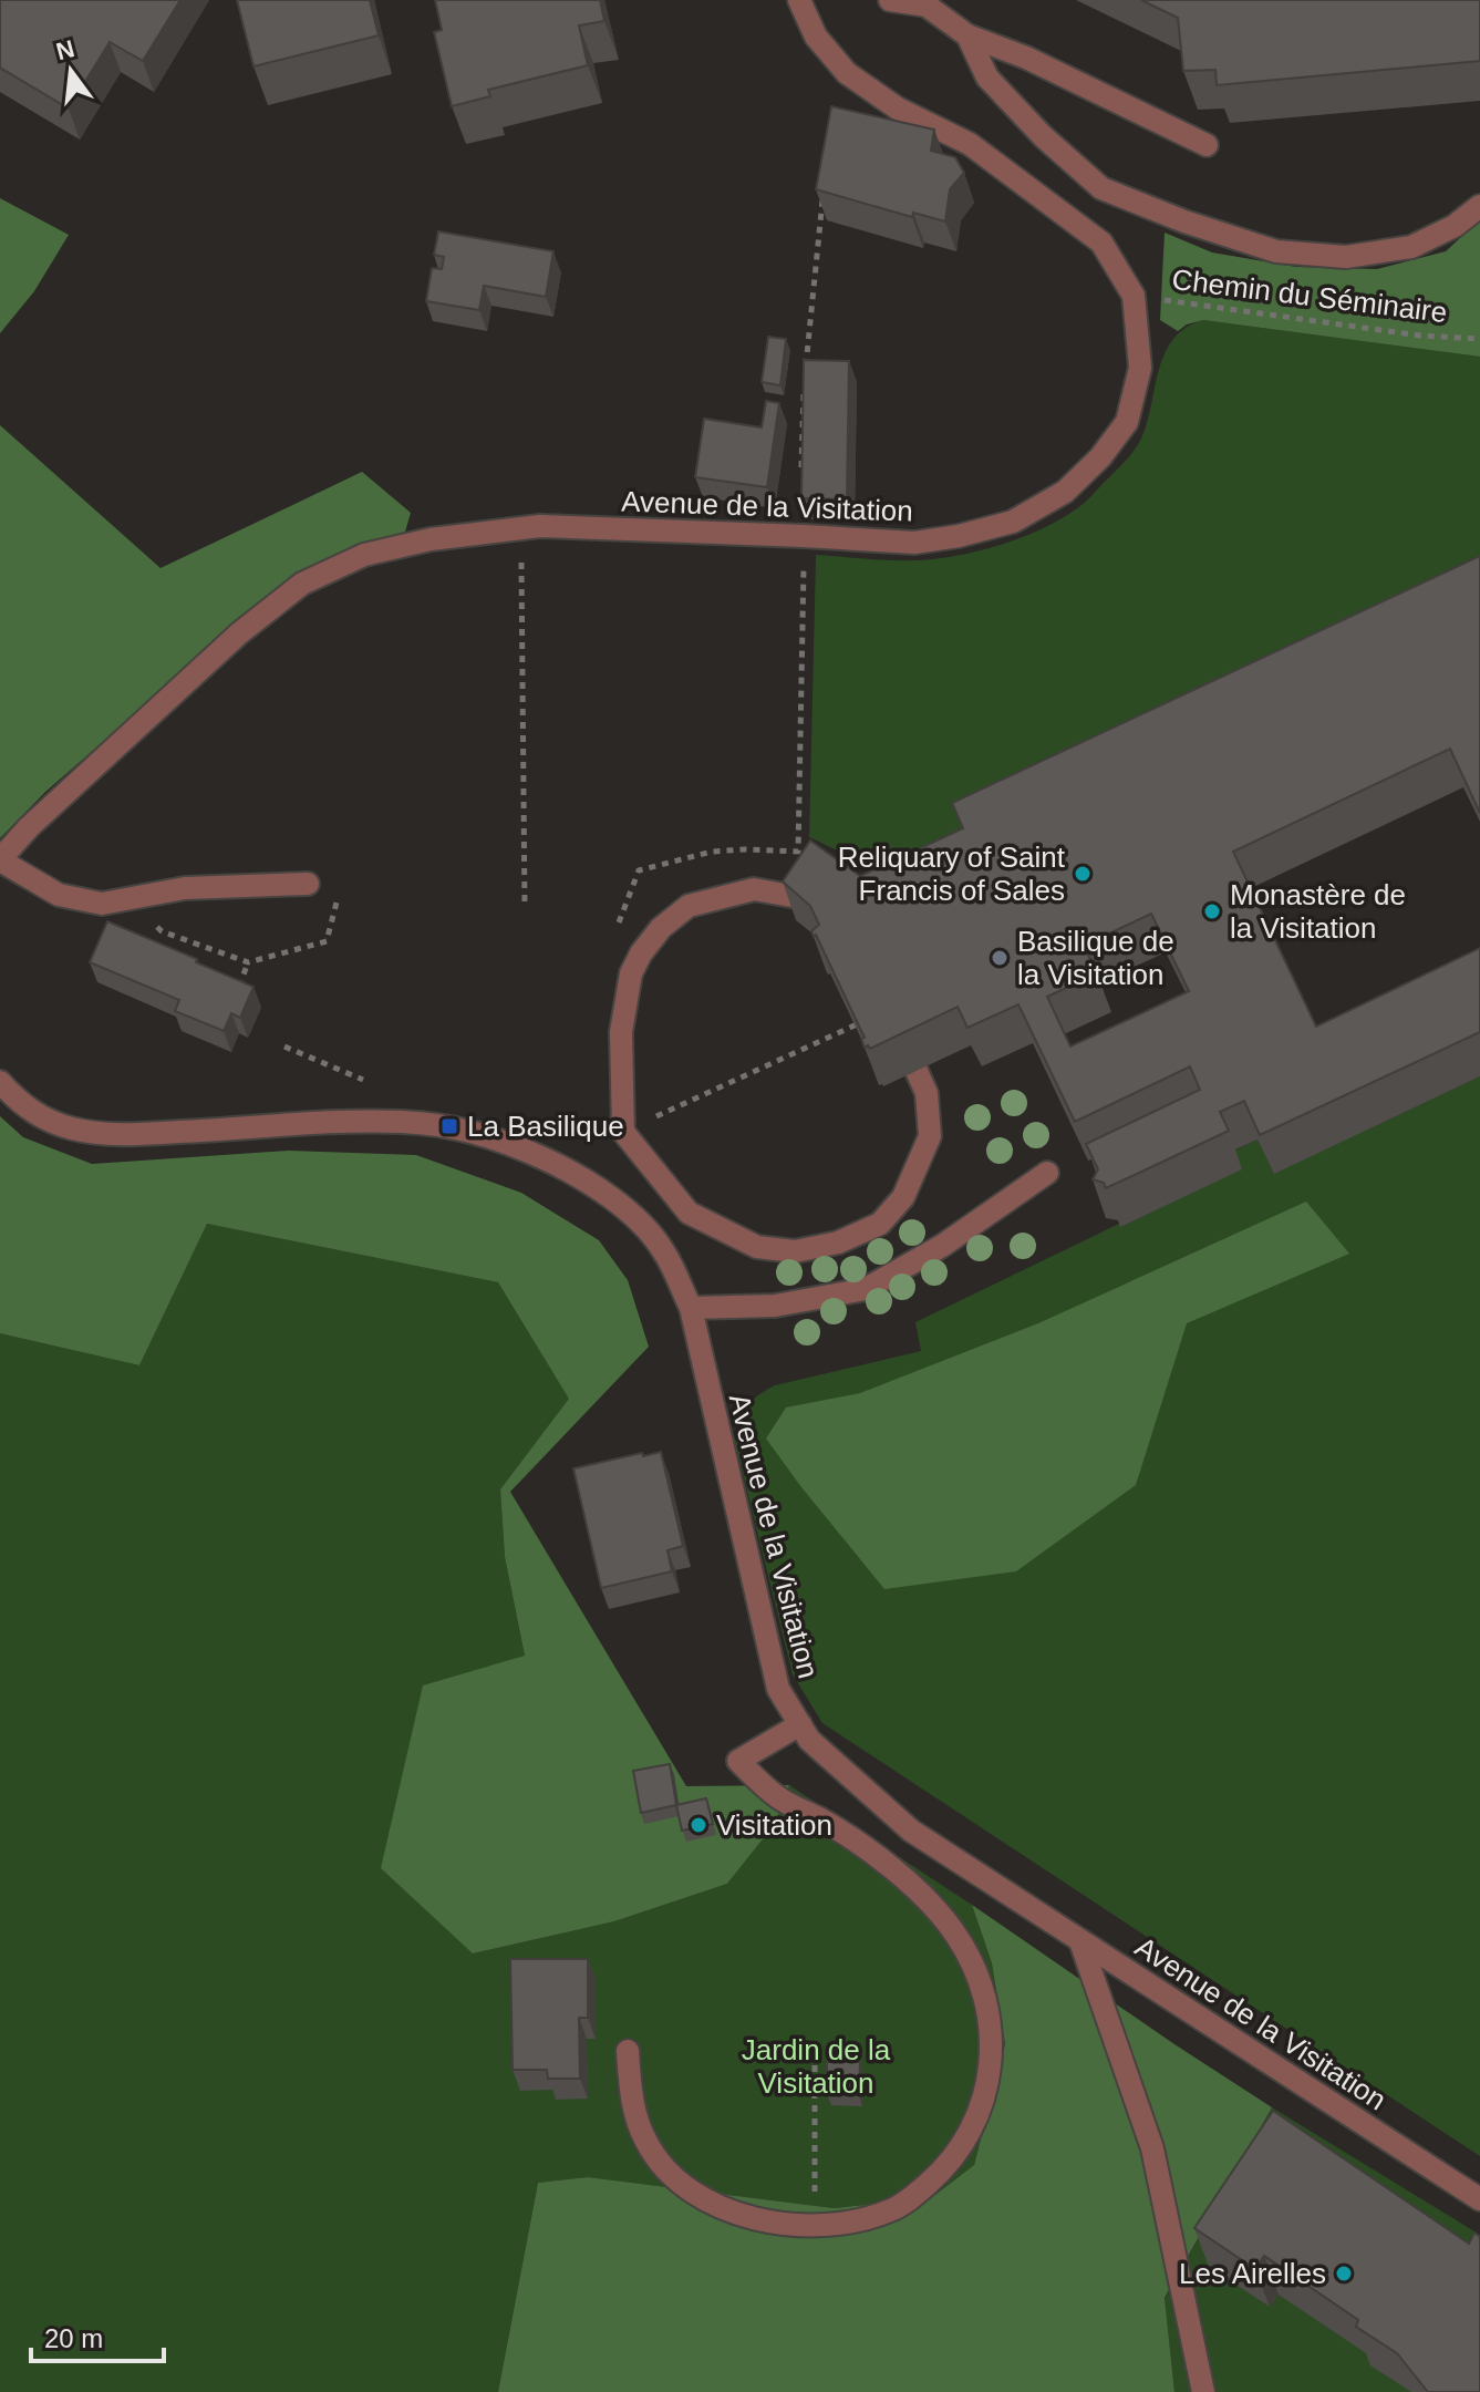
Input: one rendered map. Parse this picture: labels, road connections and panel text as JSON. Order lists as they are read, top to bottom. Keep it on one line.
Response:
{"streets":{"street":["Avenue de la Visitation"],"path":["Chemin du Séminaire"]},"crossings":[["Chemin du Séminaire","Avenue de la Visitation"]],"parks":["Jardin de la Visitation"],"places":{"other":["Reliquary of Saint Francis of Sales","Monastère de la Visitation","Basilique de la Visitation","Visitation","Les Airelles"],"transit":["La Basilique"]},"scale_bar":"20 m","north":"top"}
